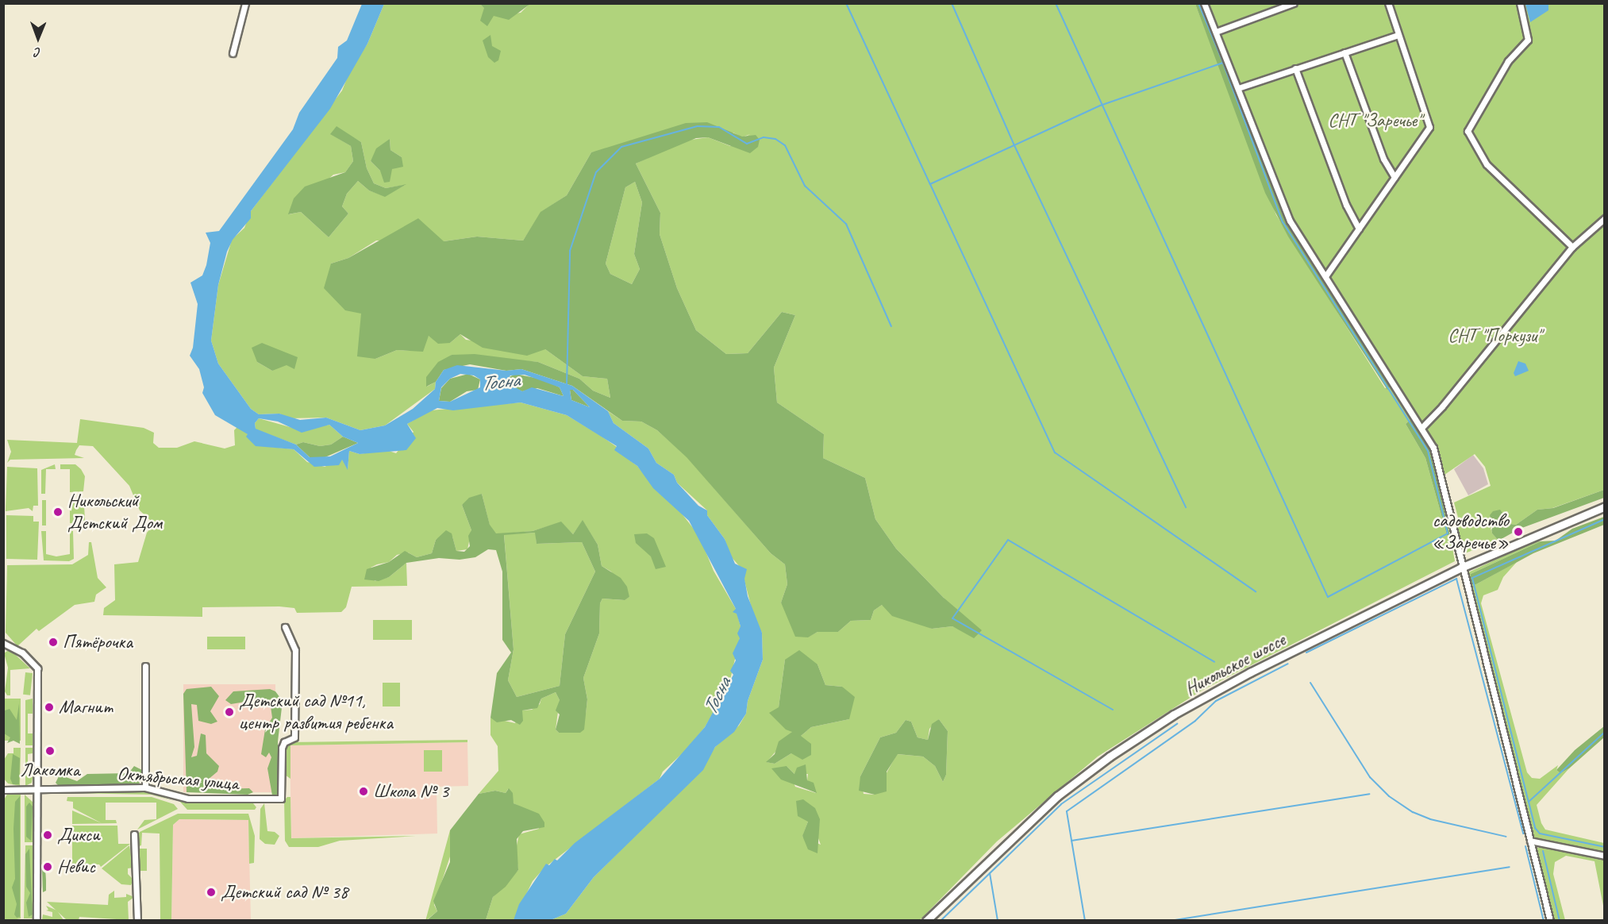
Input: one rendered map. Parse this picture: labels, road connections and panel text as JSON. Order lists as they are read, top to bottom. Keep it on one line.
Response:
{"streets":{"main road":["Никольское шоссе"],"street":["Октябрьская улица"]},"water":["Тосна"],"parks":["СНТ \"Заречье\"","СНТ \"Поркузи\""],"places":["Никольский Детский Дом","садоводство «Заречье»","Пятёрочка","Магнит","Детский сад №11, центр развития ребенка","Лакомка","Школа № 3","Дикси","Невис","Детский сад № 38"],"north":"bottom"}
